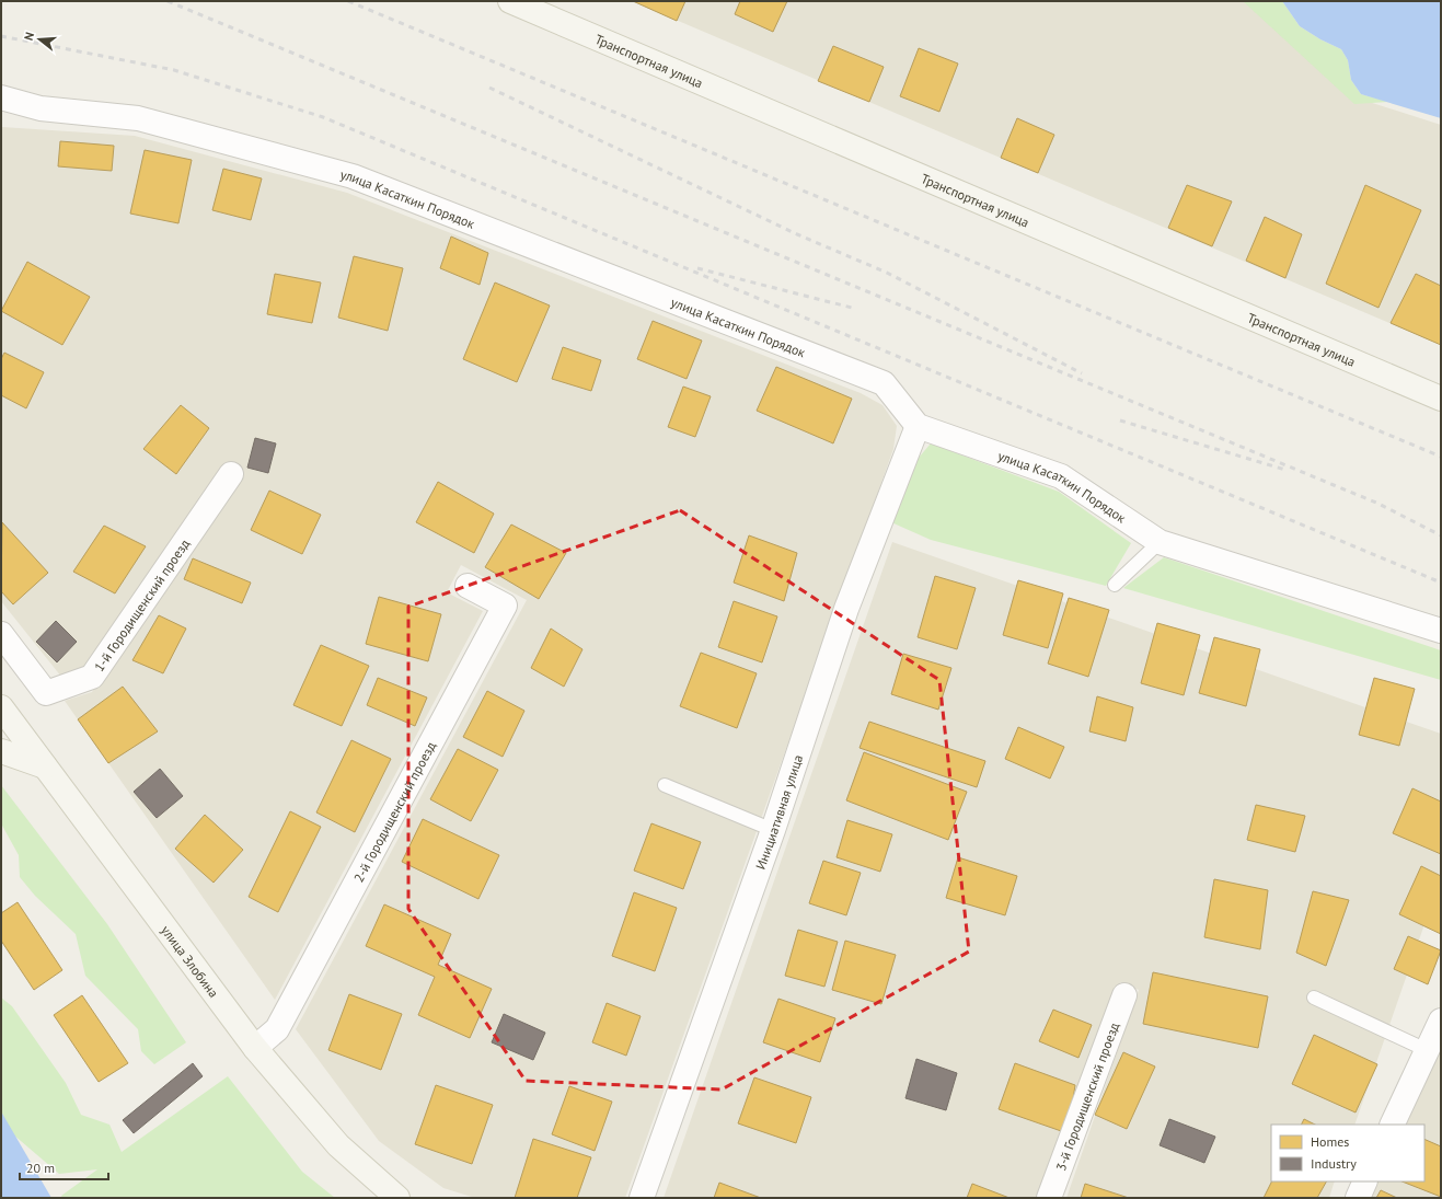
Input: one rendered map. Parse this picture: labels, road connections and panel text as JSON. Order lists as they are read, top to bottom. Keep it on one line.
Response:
{"streets":{"main road":["Транспортная улица","улица Злобина"],"street":["улица Касаткин Порядок","1-й Городищенский проезд","2-й Городищенский проезд","Инициативная улица","3-й Городищенский проезд"]},"crossings":[["улица Касаткин Порядок","Инициативная улица"],["2-й Городищенский проезд","улица Злобина"]],"legend":["Homes","Industry"],"scale_bar":"20 m","north":"left"}
